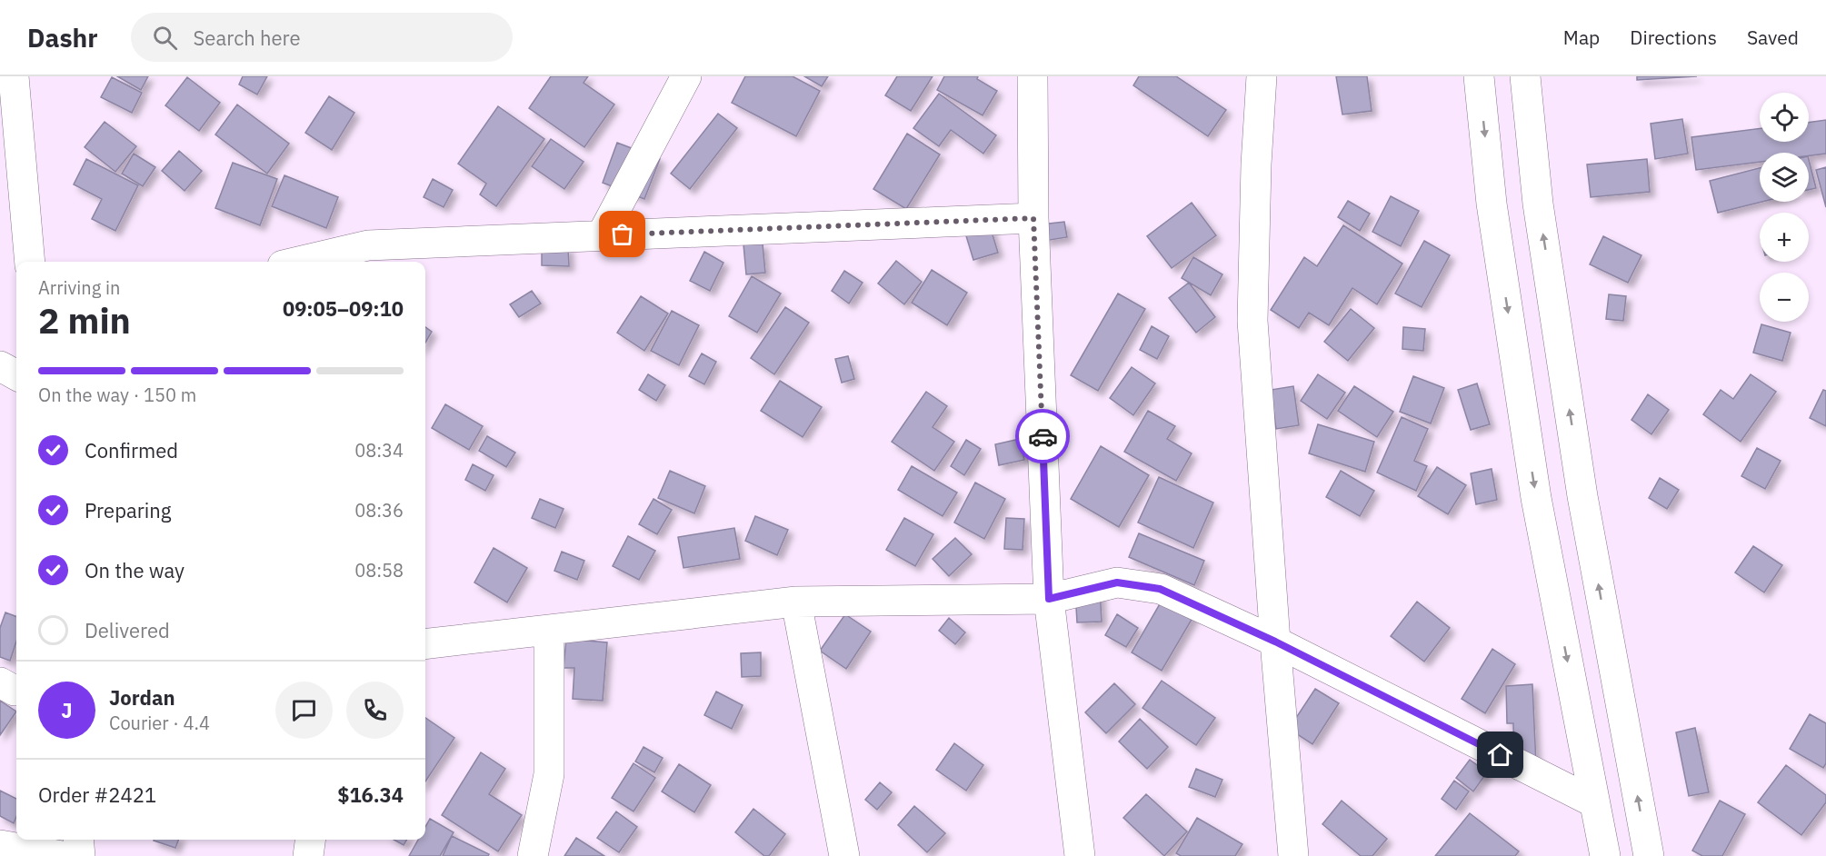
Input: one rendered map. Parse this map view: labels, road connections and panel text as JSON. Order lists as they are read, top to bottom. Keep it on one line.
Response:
{"page":{"header":"Dashr","search":"Search here","nav":["Map","Directions","Saved"],"map_buttons":["+","−"],"heading":["2 min","Arriving in","09:05–09:10"],"panel":["Jordan","Courier · 4.4","Order #2421","$16.34"],"bar":"On the way · 150 m","list":[["Confirmed","08:34"],["Preparing","08:36"],["On the way","08:58"],"Delivered"],"round":"J"}}
